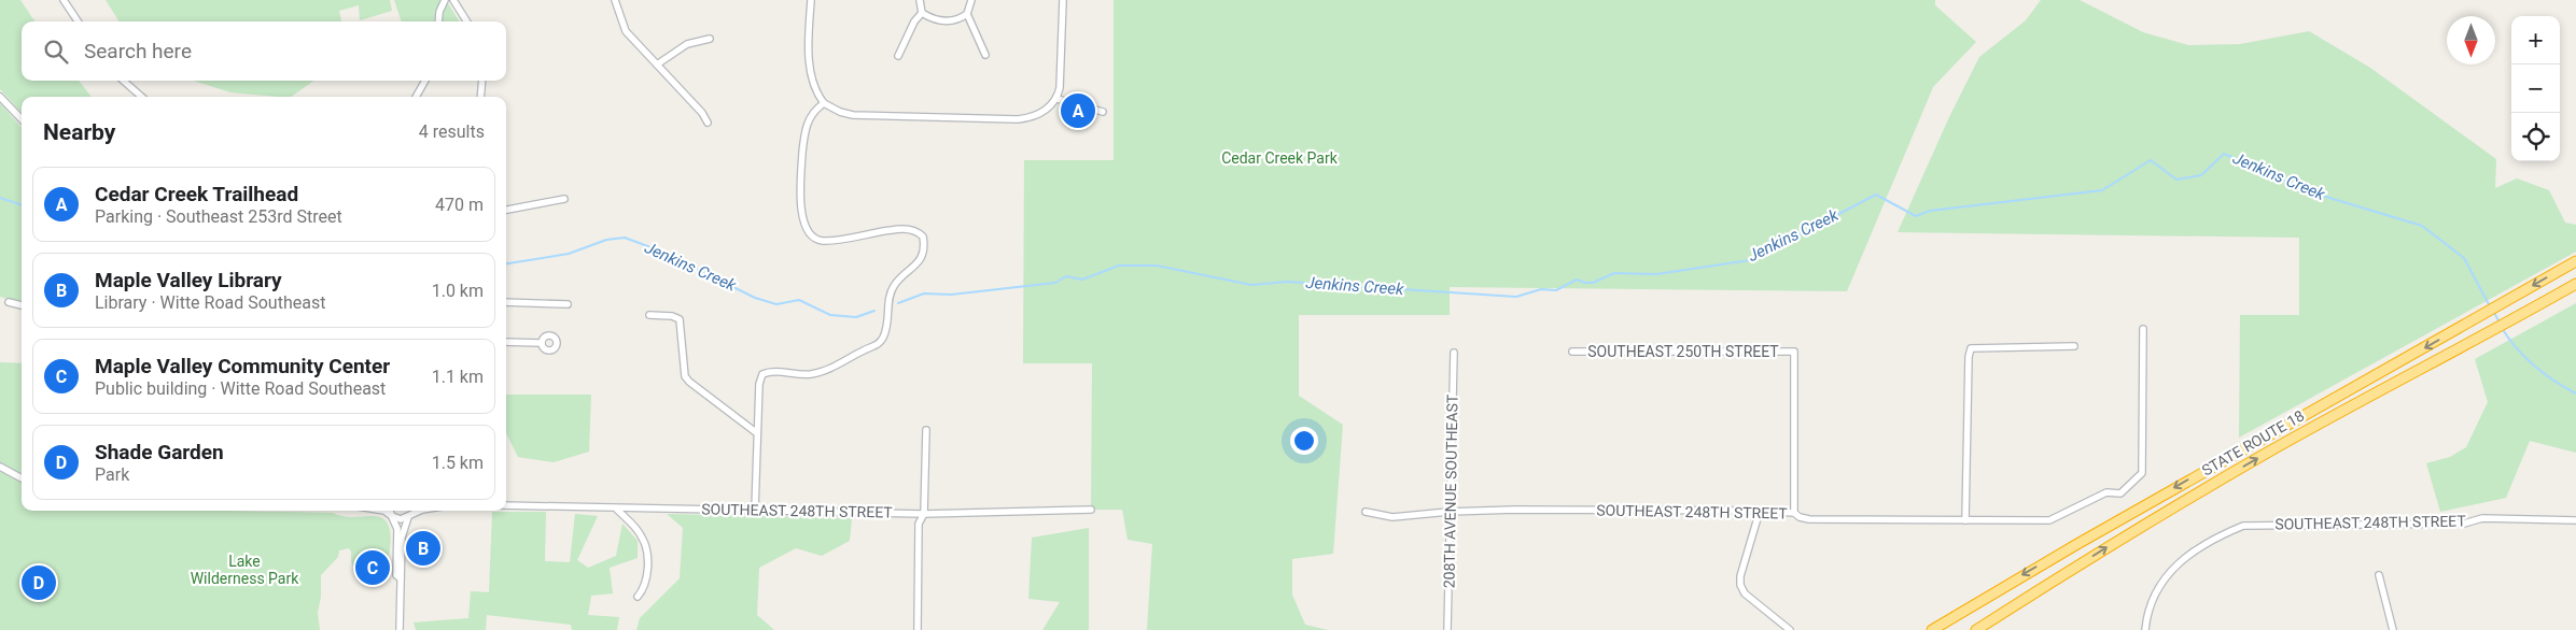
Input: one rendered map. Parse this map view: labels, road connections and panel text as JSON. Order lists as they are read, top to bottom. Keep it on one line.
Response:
{"streets":{"highway":["STATE ROUTE 18"],"street":["SOUTHEAST 250TH STREET","208TH AVENUE SOUTHEAST","SOUTHEAST 248TH STREET"]},"crossings":[["SOUTHEAST 250TH STREET","SOUTHEAST 248TH STREET"],["208TH AVENUE SOUTHEAST","SOUTHEAST 248TH STREET"]],"water":["Jenkins Creek"],"parks":["Cedar Creek Park","Lake Wilderness Park"],"north":"bottom","page":{"map_buttons":["+","−"],"search":"Search here","pins":["A","B","C","D"],"heading":["Nearby","4 results"],"list":[{"mark":"A","name":"Cedar Creek Trailhead","note":"Parking · Southeast 253rd Street","value":"470 m"},{"mark":"B","name":"Maple Valley Library","note":"Library · Witte Road Southeast","value":"1.0 km"},{"mark":"C","name":"Maple Valley Community Center","note":"Public building · Witte Road Southeast","value":"1.1 km"},{"mark":"D","name":"Shade Garden","note":"Park","value":"1.5 km"}]}}
